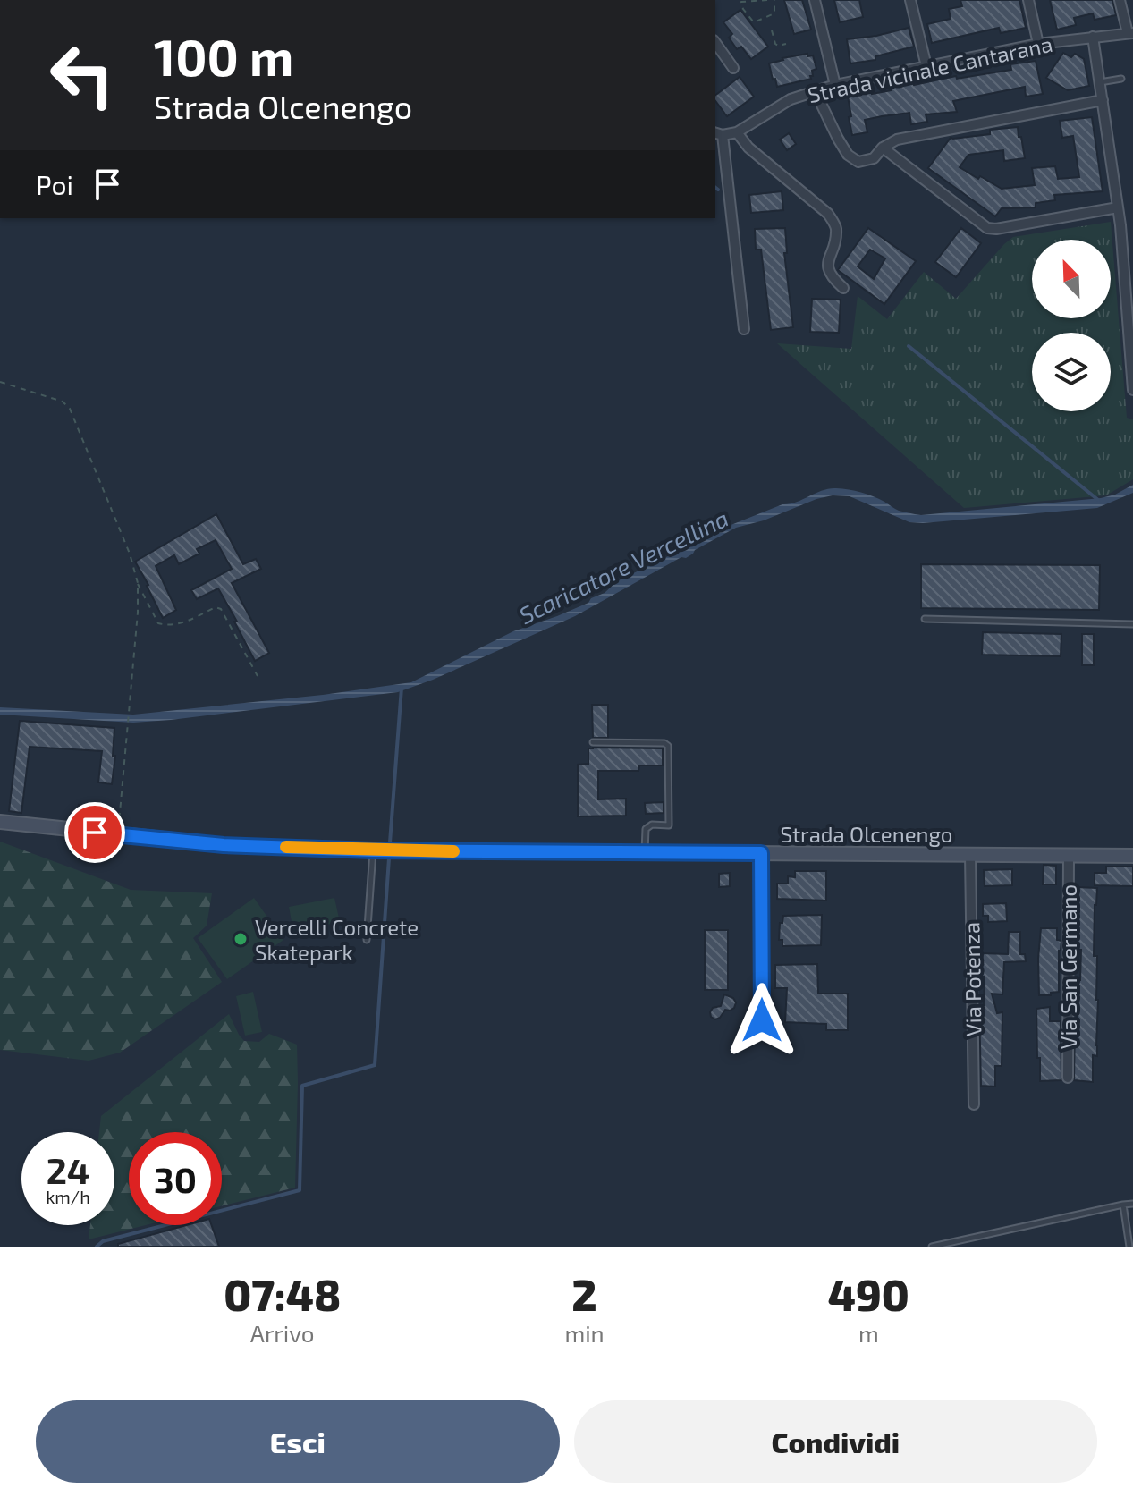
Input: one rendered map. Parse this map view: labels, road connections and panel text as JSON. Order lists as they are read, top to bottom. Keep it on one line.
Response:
{"streets":{"street":["Strada vicinale Cantarana","Strada Olcenengo","Via San Germano","Via Potenza"]},"crossings":[["Strada Olcenengo","Via San Germano"],["Strada Olcenengo","Via Potenza"]],"water":["Scaricatore Vercellina"],"places":["Vercelli Concrete Skatepark"],"north":"top left","page":{"turn":["100 m","Strada Olcenengo"],"then":"Poi","speed":"24 km/h","limit":"30","eta":["07:48","Arrivo","2","min","490","m"],"buttons":["Esci","Condividi"]}}
